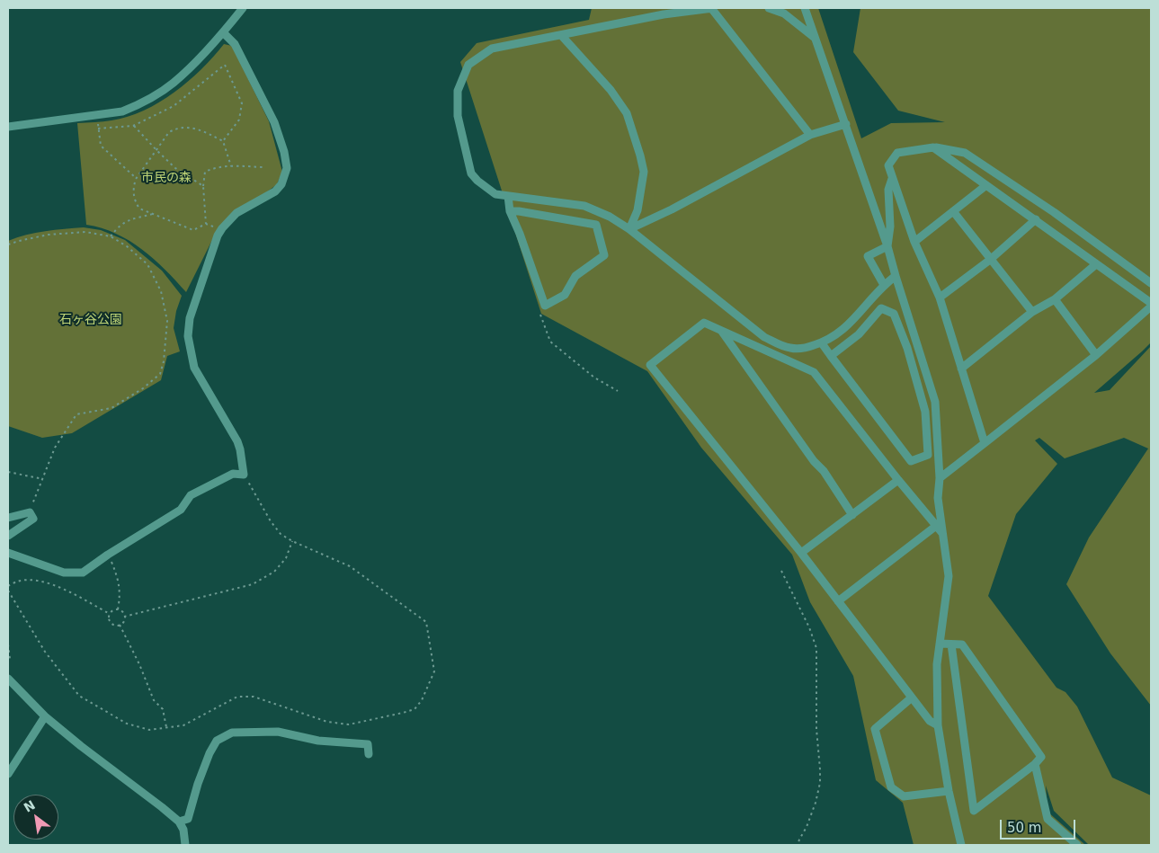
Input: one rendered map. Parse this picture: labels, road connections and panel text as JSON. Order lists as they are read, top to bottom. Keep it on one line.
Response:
{"parks":["市民の森","石ヶ谷公園"],"scale_bar":"50 m","north":"top left"}
